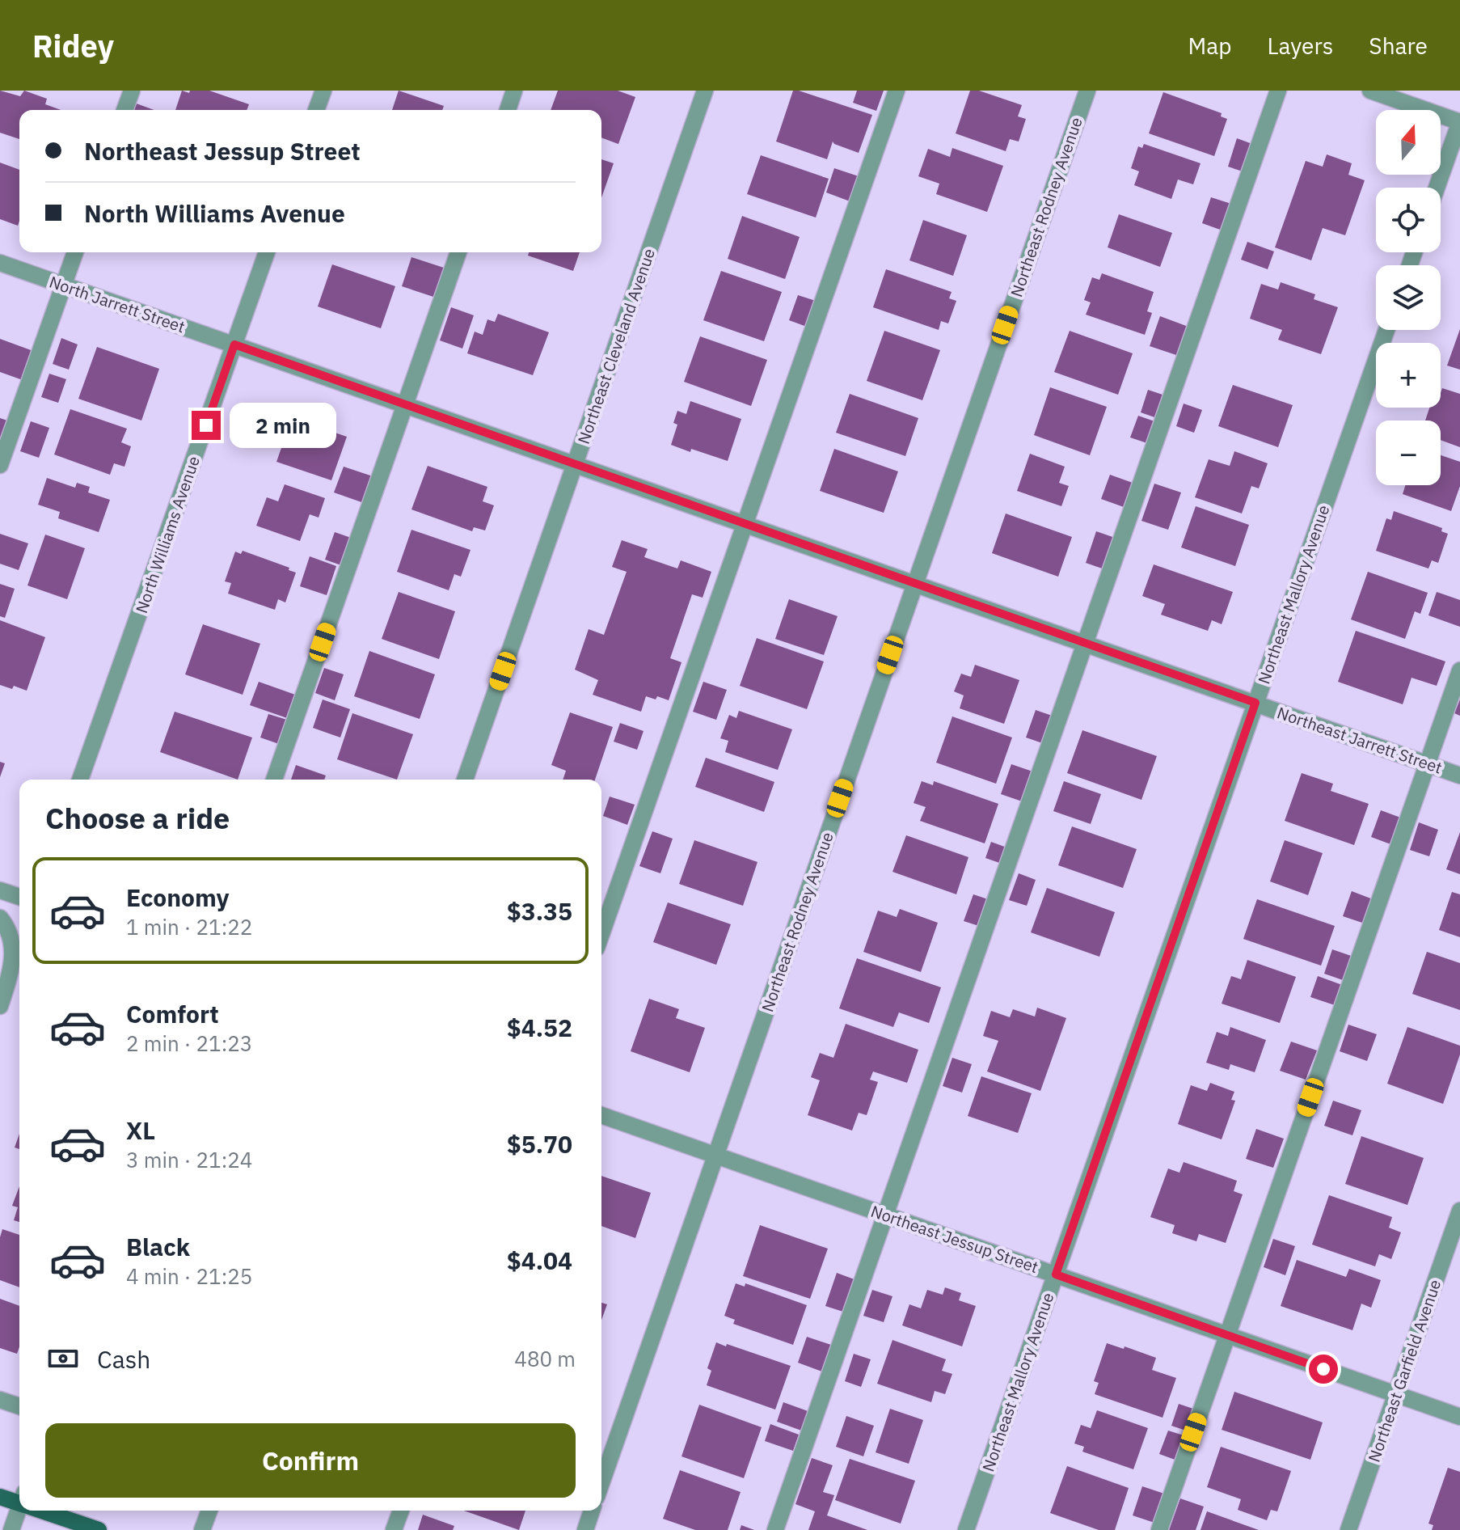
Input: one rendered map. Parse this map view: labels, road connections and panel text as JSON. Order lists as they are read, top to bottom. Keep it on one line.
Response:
{"streets":{"street":["Northeast Rodney Avenue","North Jarrett Street","Northeast Cleveland Avenue","North Williams Avenue","Northeast Mallory Avenue","Northeast Jarrett Street","Northeast Jessup Street","Northeast Garfield Avenue"]},"crossings":[["Northeast Rodney Avenue","Northeast Jarrett Street"],["Northeast Rodney Avenue","Northeast Jessup Street"],["North Jarrett Street","North Williams Avenue"],["North Jarrett Street","Northeast Jarrett Street"],["Northeast Cleveland Avenue","Northeast Jarrett Street"],["North Williams Avenue","Northeast Jarrett Street"],["Northeast Mallory Avenue","Northeast Jarrett Street"],["Northeast Mallory Avenue","Northeast Jessup Street"],["Northeast Jessup Street","Northeast Garfield Avenue"]],"north":"top","page":{"header":"Ridey","nav":["Map","Layers","Share"],"map_buttons":["+","−"],"banner":["Northeast Jessup Street","North Williams Avenue"],"bubble":"2 min","heading":"Choose a ride","list":[{"name":"Economy","note":"1 min · 21:22","value":"$3.35"},{"name":"Comfort","note":"2 min · 21:23","value":"$4.52"},{"name":"XL","note":"3 min · 21:24","value":"$5.70"},{"name":"Black","note":"4 min · 21:25","value":"$4.04"}],"pay":["Cash","480 m"],"buttons":"Confirm"}}
